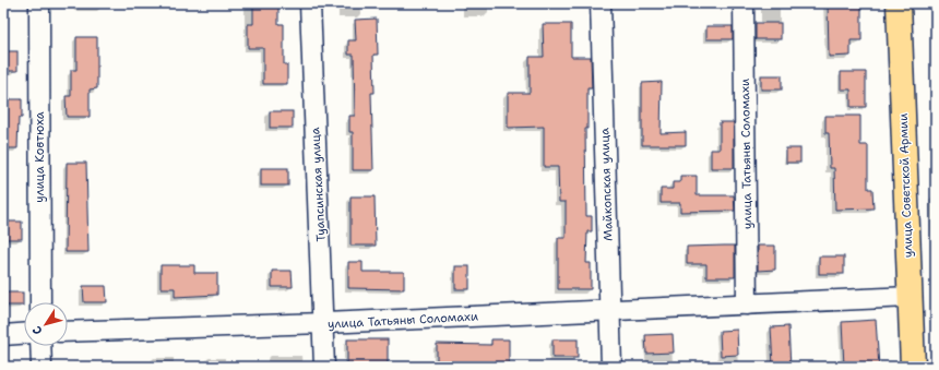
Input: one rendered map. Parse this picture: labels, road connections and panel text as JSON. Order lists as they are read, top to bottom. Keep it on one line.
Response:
{"streets":{"main road":["улица Советской Армии"],"street":["улица Татьяны Соломахи","улица Ковтюха","Туапсинская улица","Майкопская улица"]},"crossings":[["улица Татьяны Соломахи","Туапсинская улица"],["улица Татьяны Соломахи","Майкопская улица"],["улица Татьяны Соломахи","улица Советской Армии"]],"north":"bottom left"}
